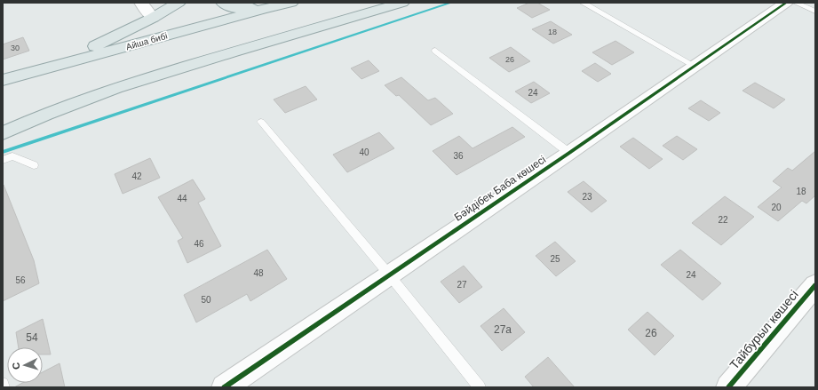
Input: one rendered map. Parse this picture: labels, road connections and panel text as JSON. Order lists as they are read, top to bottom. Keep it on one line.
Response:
{"streets":{"main road":["Айша бибі"],"street":["Бәйдібек Баба көшесі","Тайбурыл көшесі"]},"house_numbers":["18","30","26","24","40","36","42","18","23","44","20","22","46","25","48","24","56","27","50","27а","26","54"],"north":"left"}
